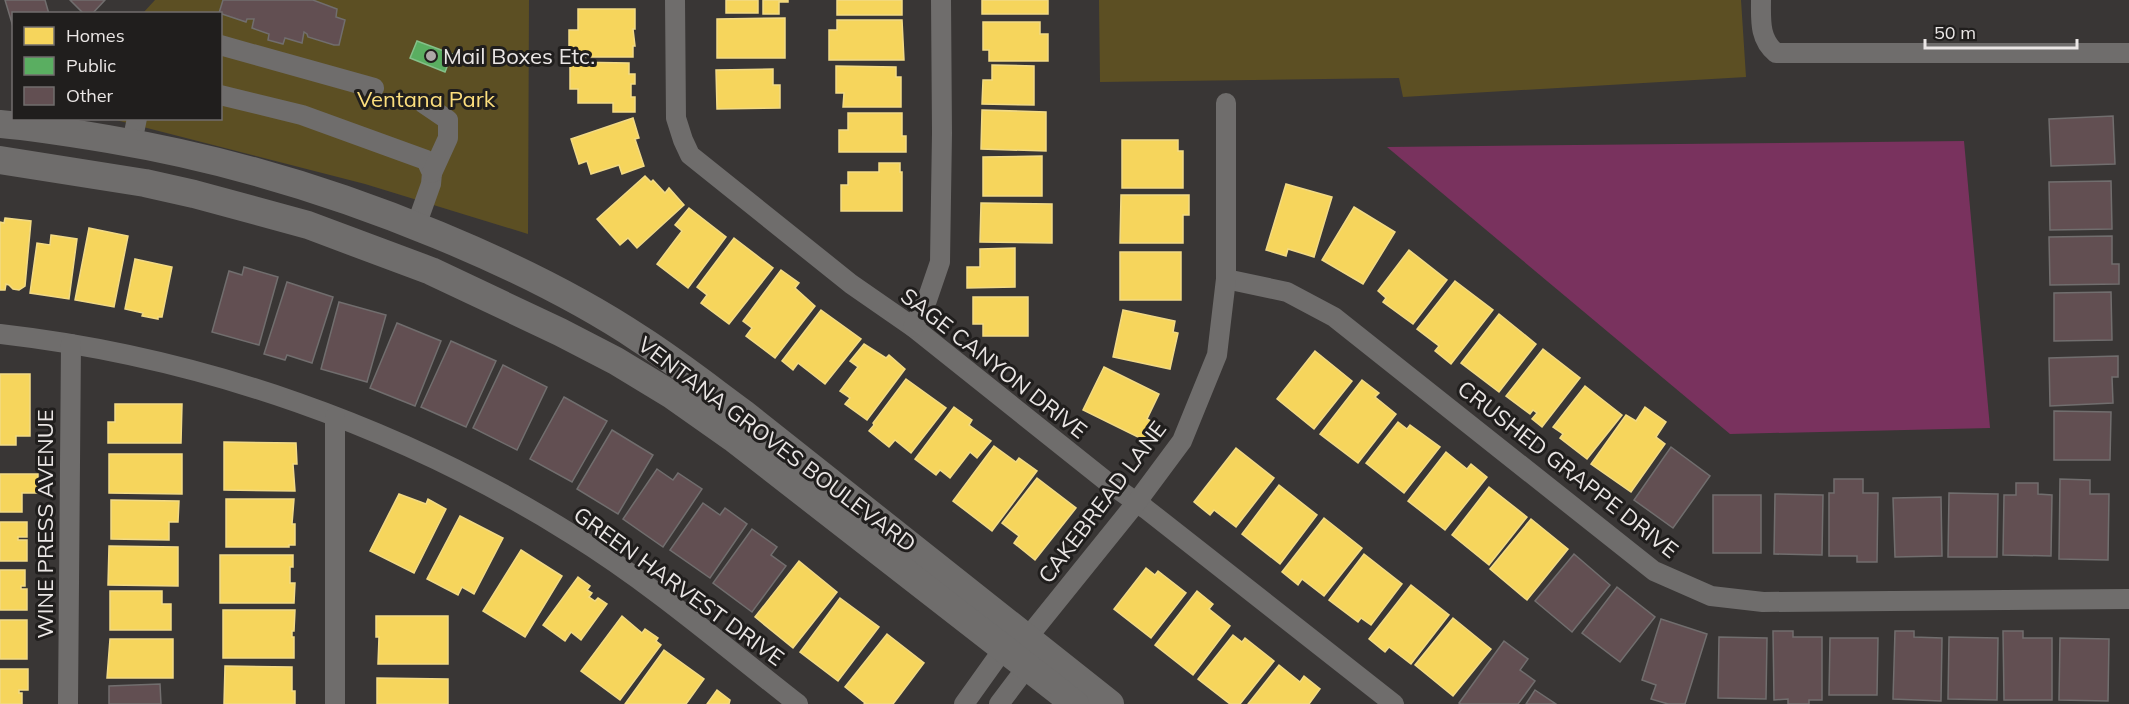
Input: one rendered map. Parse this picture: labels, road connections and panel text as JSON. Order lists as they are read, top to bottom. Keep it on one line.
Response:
{"streets":{"street":["SAGE CANYON DRIVE","VENTANA GROVES BOULEVARD","CRUSHED GRAPPE DRIVE","CAKEBREAD LANE","WINE PRESS AVENUE","GREEN HARVEST DRIVE"]},"crossings":[["SAGE CANYON DRIVE","CAKEBREAD LANE"],["VENTANA GROVES BOULEVARD","CAKEBREAD LANE"],["CRUSHED GRAPPE DRIVE","CAKEBREAD LANE"],["WINE PRESS AVENUE","GREEN HARVEST DRIVE"]],"parks":["Ventana Park"],"places":["Mail Boxes Etc."],"legend":["Homes","Public","Other"],"scale_bar":"50 m"}
